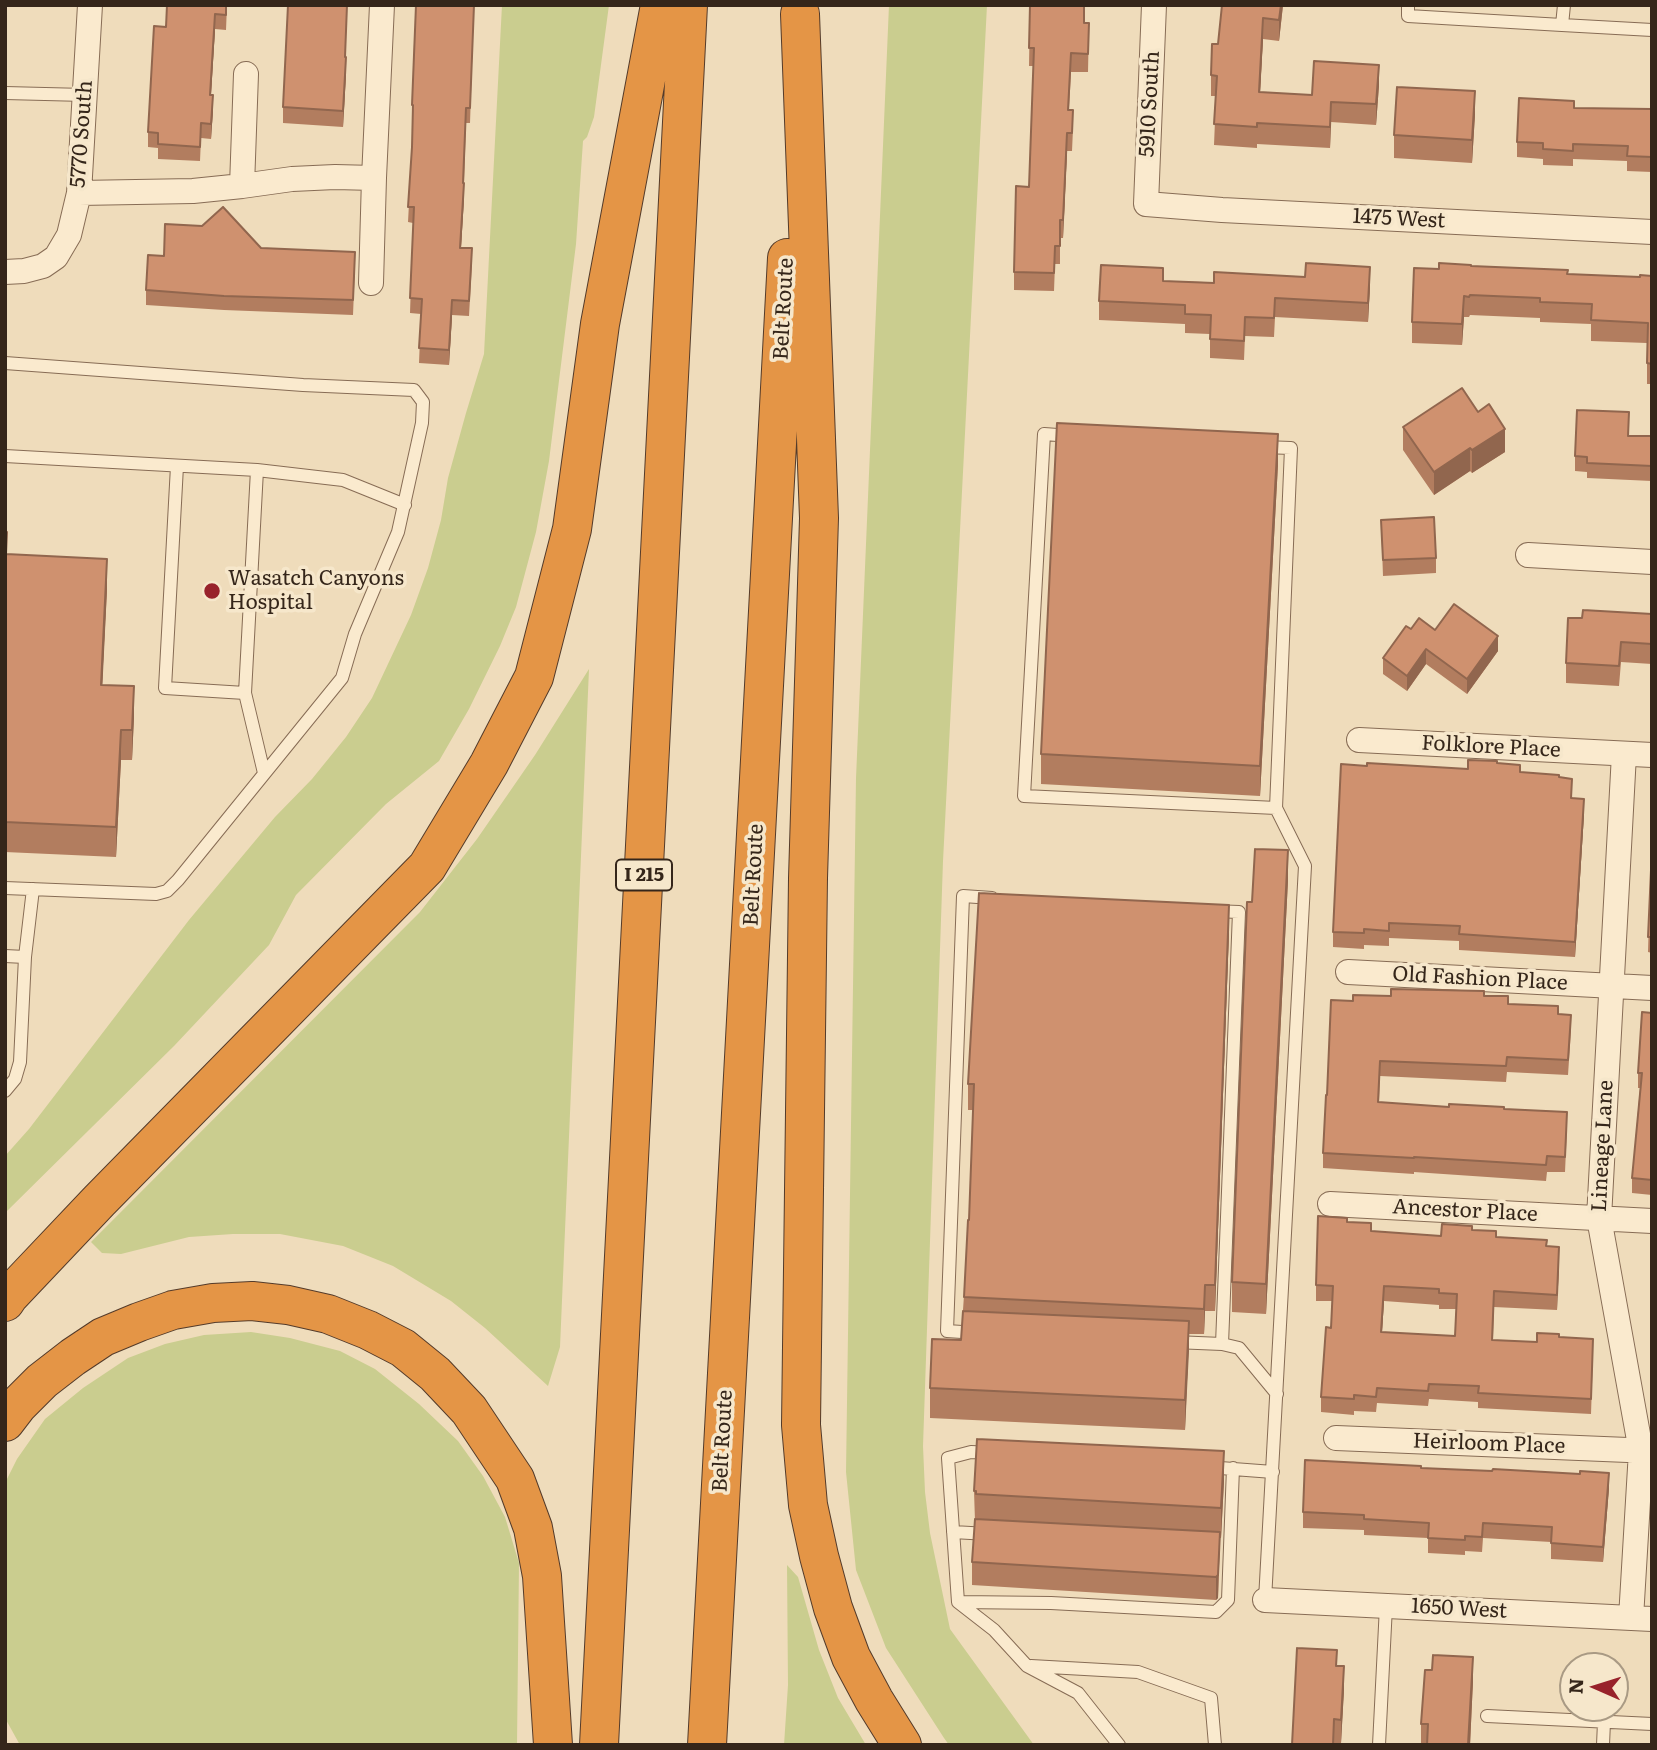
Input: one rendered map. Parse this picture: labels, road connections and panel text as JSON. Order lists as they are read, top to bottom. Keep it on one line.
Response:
{"streets":{"highway":["Belt Route","I 215"],"street":["5910 South","5770 South","1475 West","Folklore Place","Old Fashion Place","Lineage Lane","Ancestor Place","Heirloom Place","1650 West"]},"crossings":[["5910 South","1475 West"],["Folklore Place","Lineage Lane"],["Old Fashion Place","Lineage Lane"],["Lineage Lane","Ancestor Place"],["Lineage Lane","Heirloom Place"],["Lineage Lane","1650 West"]],"places":["Wasatch Canyons Hospital"],"north":"left"}
